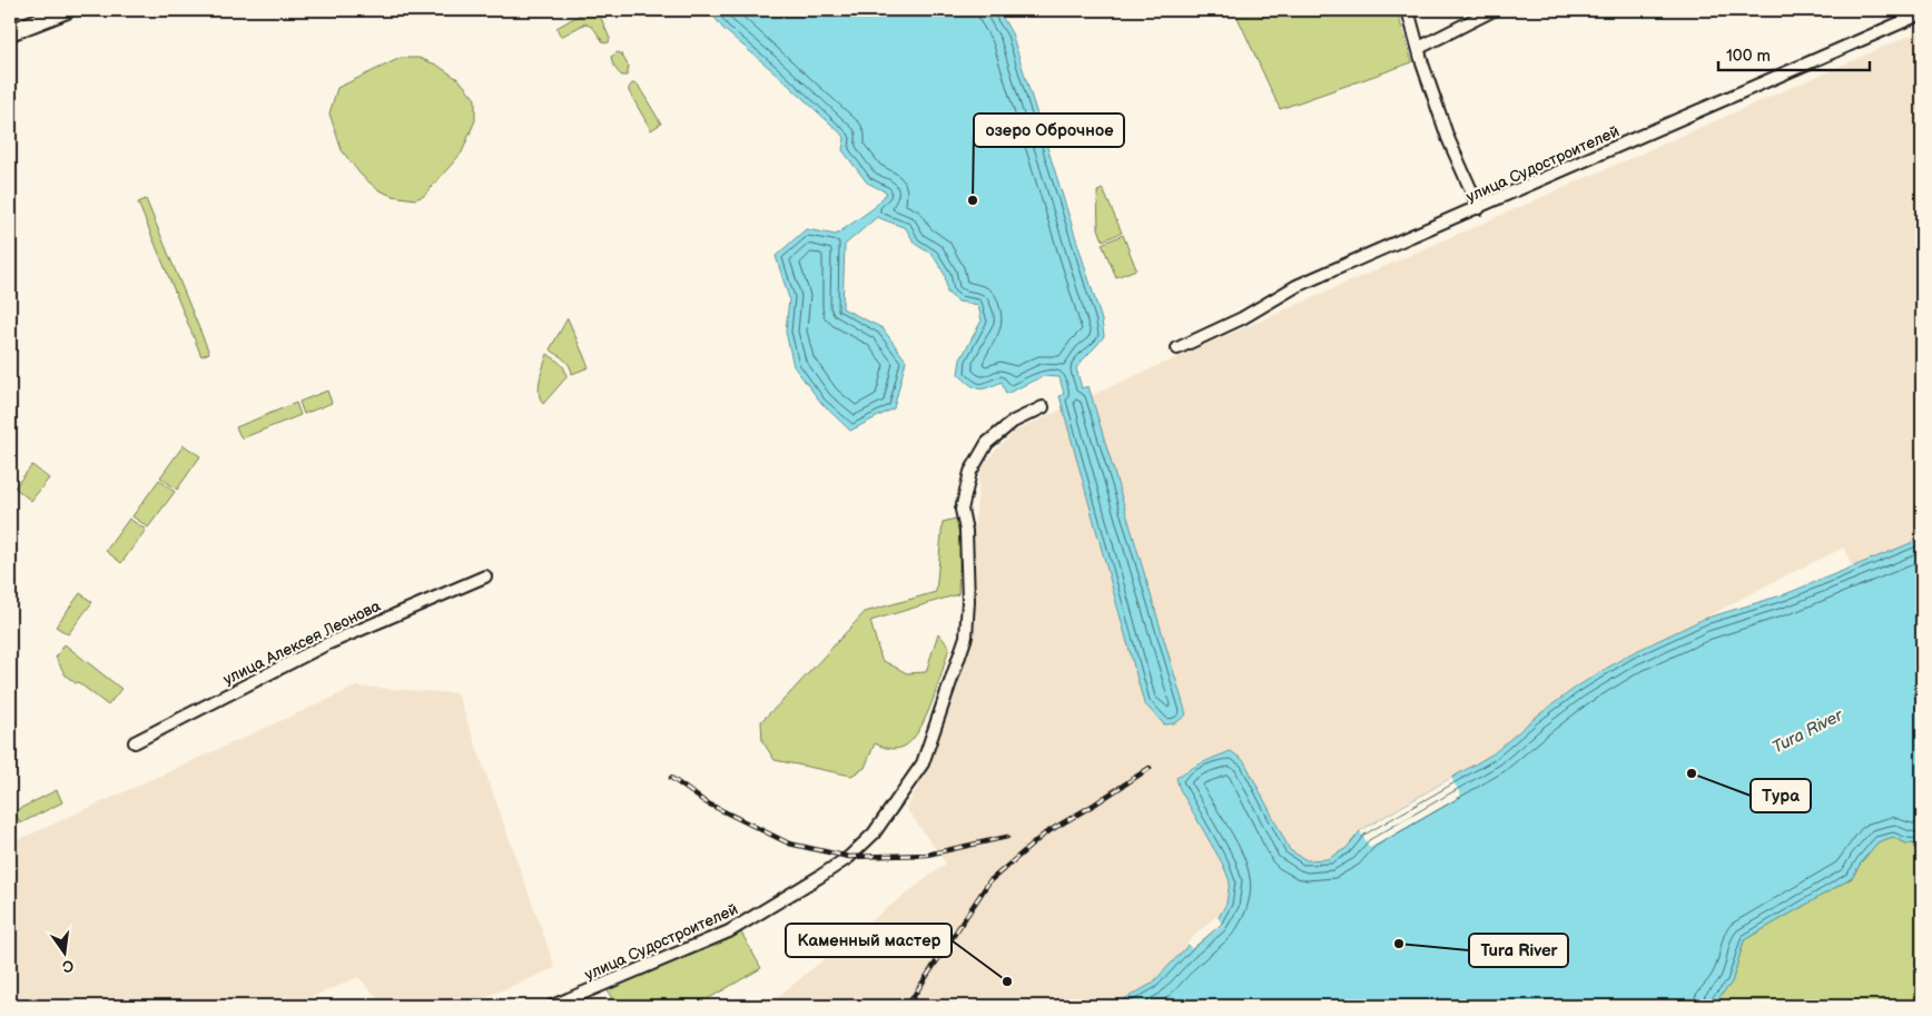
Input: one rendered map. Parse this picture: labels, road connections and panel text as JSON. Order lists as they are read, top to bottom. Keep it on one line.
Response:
{"streets":{"street":["улица Судостроителей","улица Алексея Леонова"]},"water":["Tura River"],"places":["озеро Оброчное","Тура","Tura River","Каменный мастер"],"scale_bar":"100 m","north":"bottom"}
